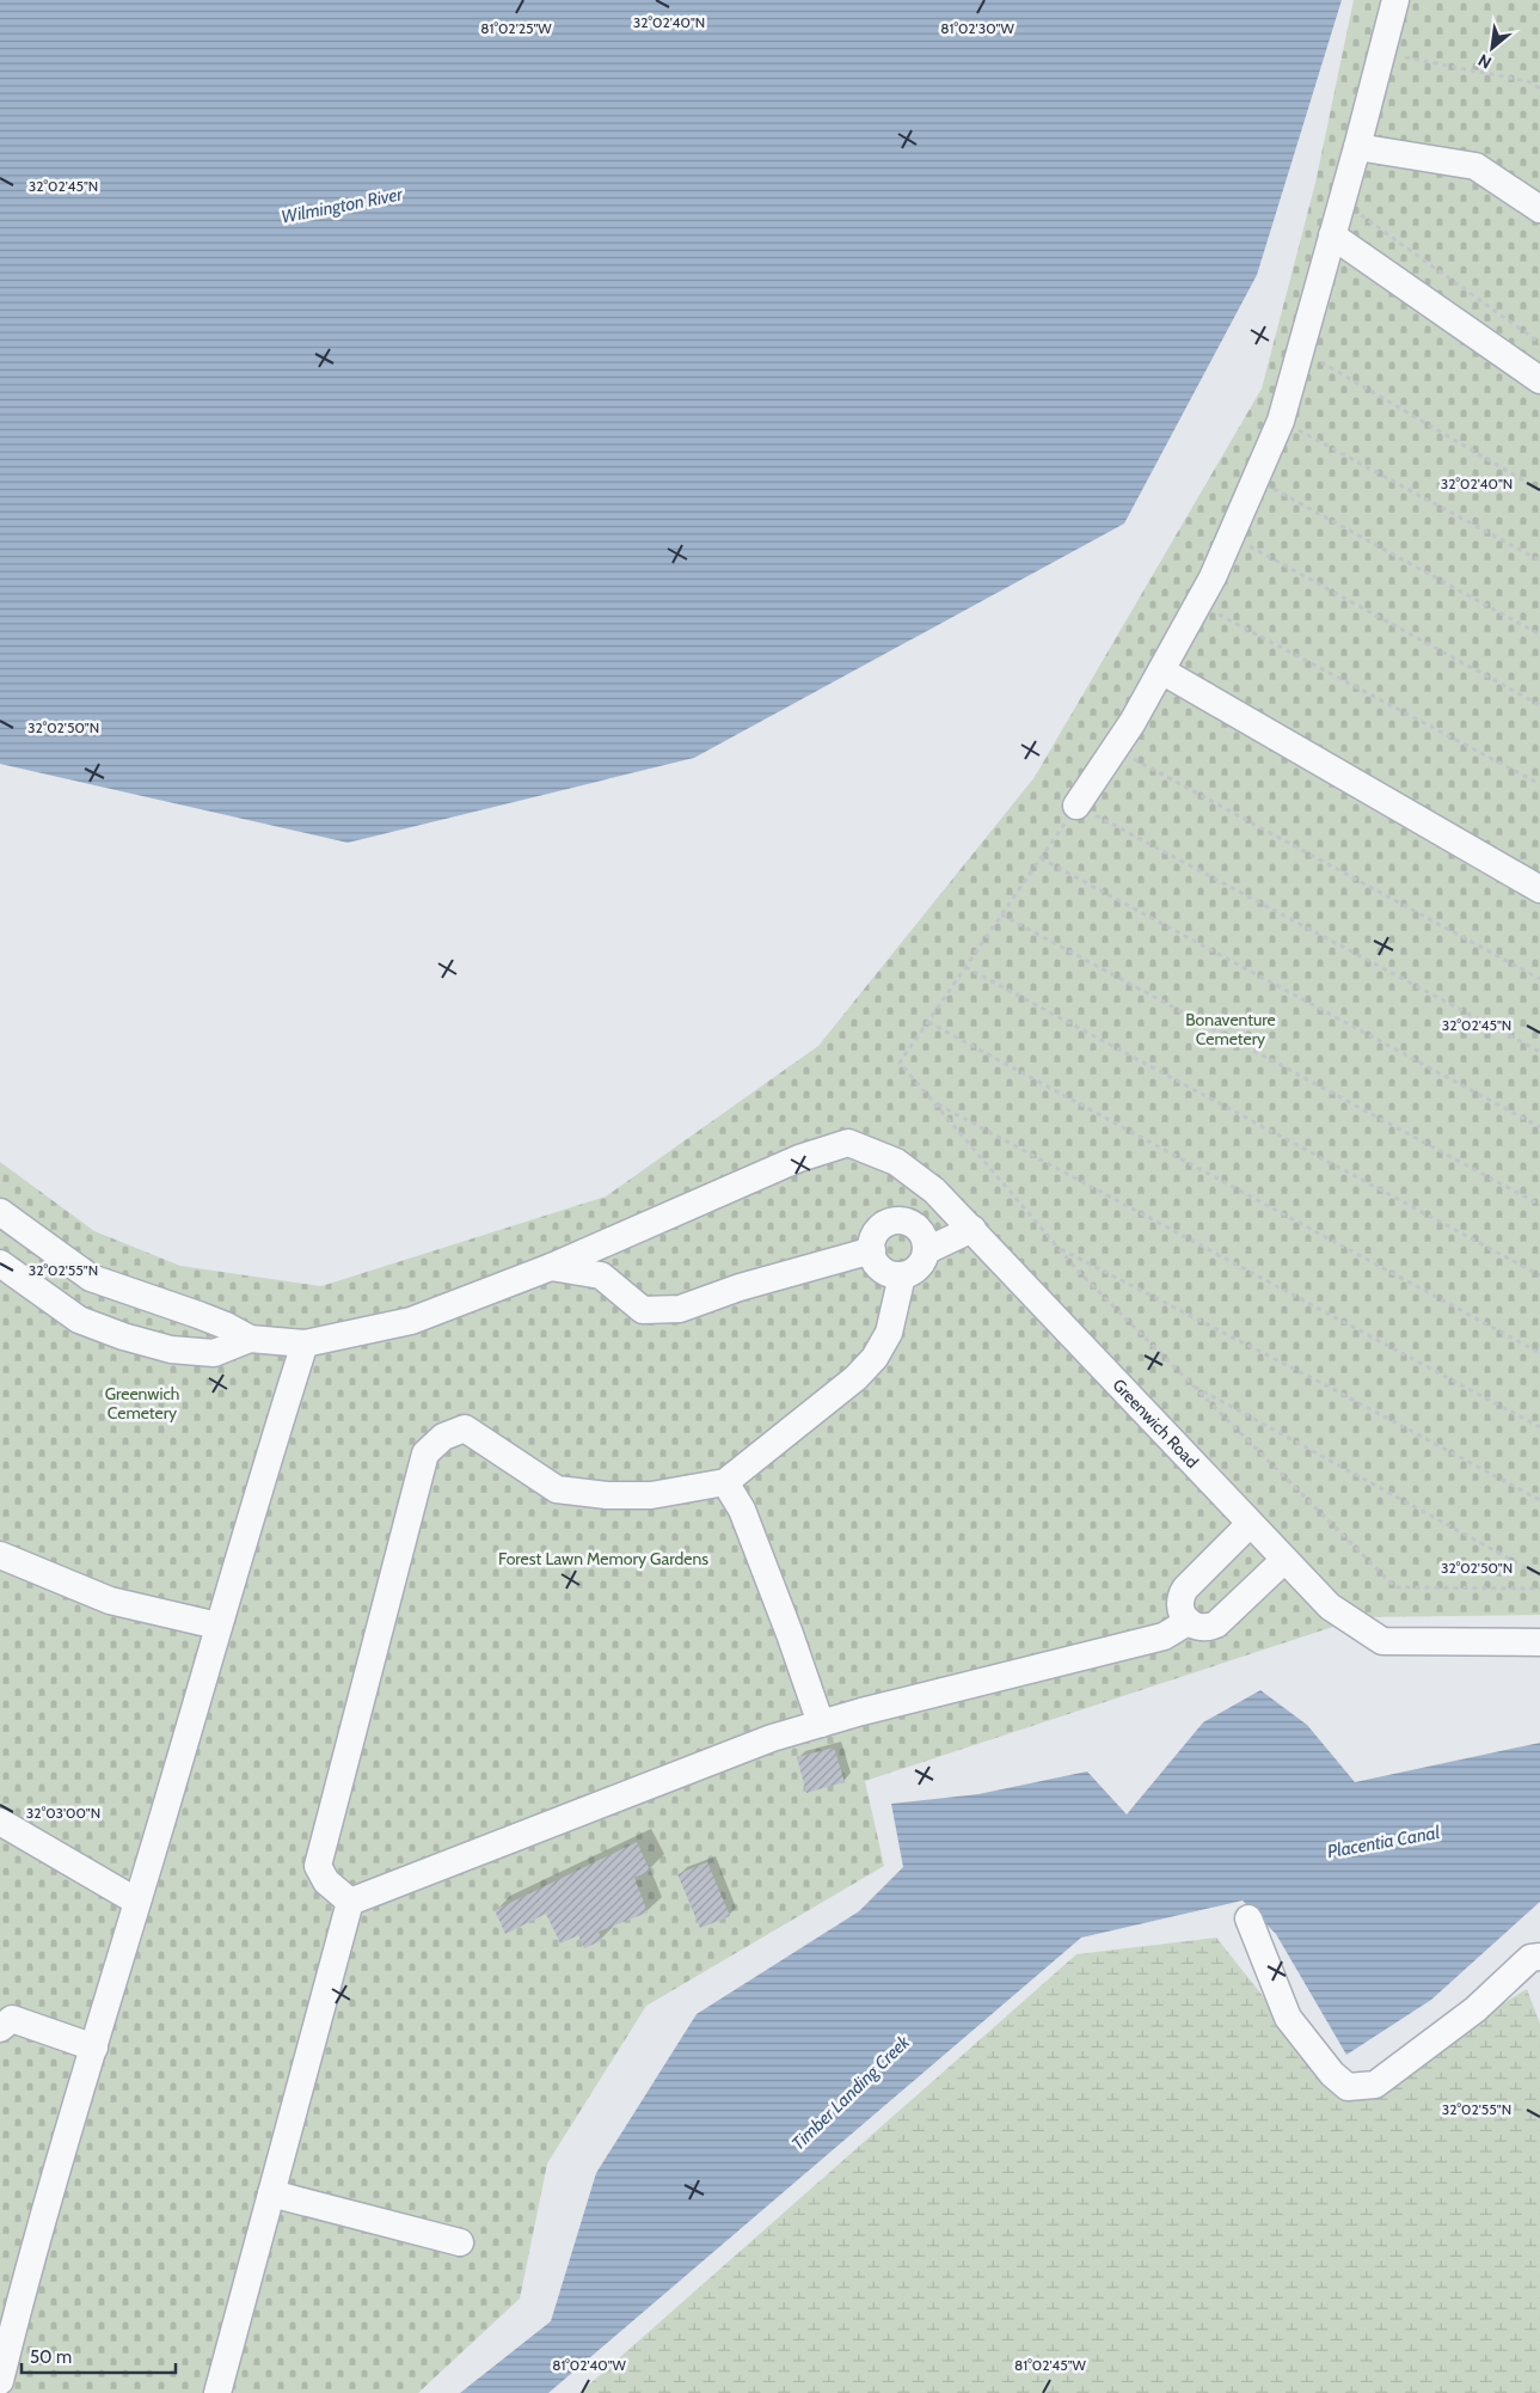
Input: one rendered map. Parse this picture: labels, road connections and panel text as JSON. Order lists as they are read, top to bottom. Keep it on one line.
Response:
{"streets":{"street":["Greenwich Road"]},"water":["Wilmington River","Placentia Canal","Timber Landing Creek"],"parks":["Bonaventure Cemetery","Greenwich Cemetery","Forest Lawn Memory Gardens"],"scale_bar":"50 m","north":"bottom left","coordinates":["32°02'40\"N","81°02'25\"W","81°02'30\"W","32°02'45\"N","32°02'50\"N","32°02'55\"N","32°03'00\"N","81°02'40\"W","81°02'45\"W"]}
